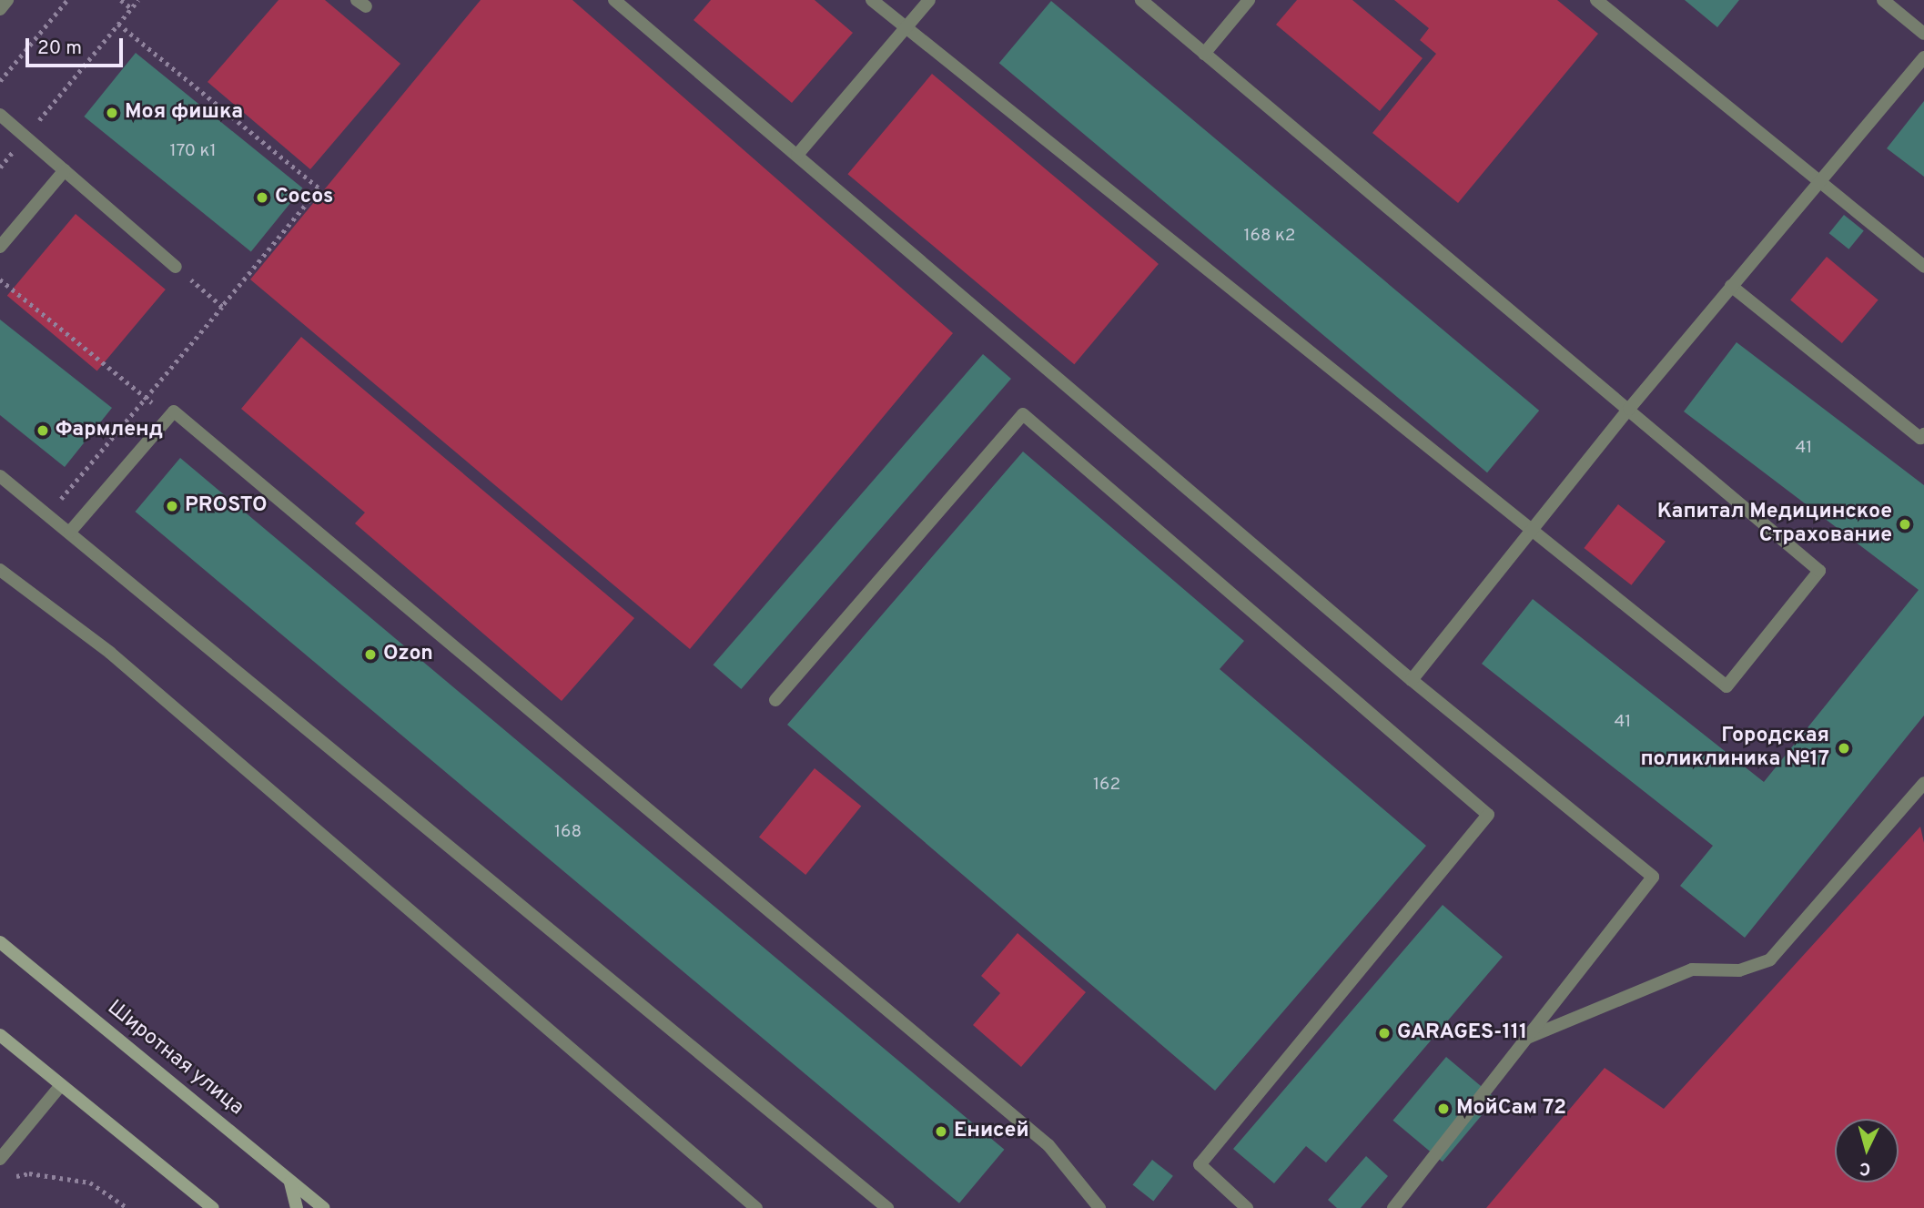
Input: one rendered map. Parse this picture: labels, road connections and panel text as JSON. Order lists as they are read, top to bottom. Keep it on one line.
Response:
{"streets":{"main road":["Широтная улица"]},"places":["Моя фишка","Cocos","Фармленд","PROSTO","Капитал Медицинское Страхование","Ozon","Городская поликлиника №17","GARAGES-111","МойСам 72","Енисей"],"house_numbers":["170 к1","168 к2","41","41","162","168"],"scale_bar":"20 m","north":"bottom"}
